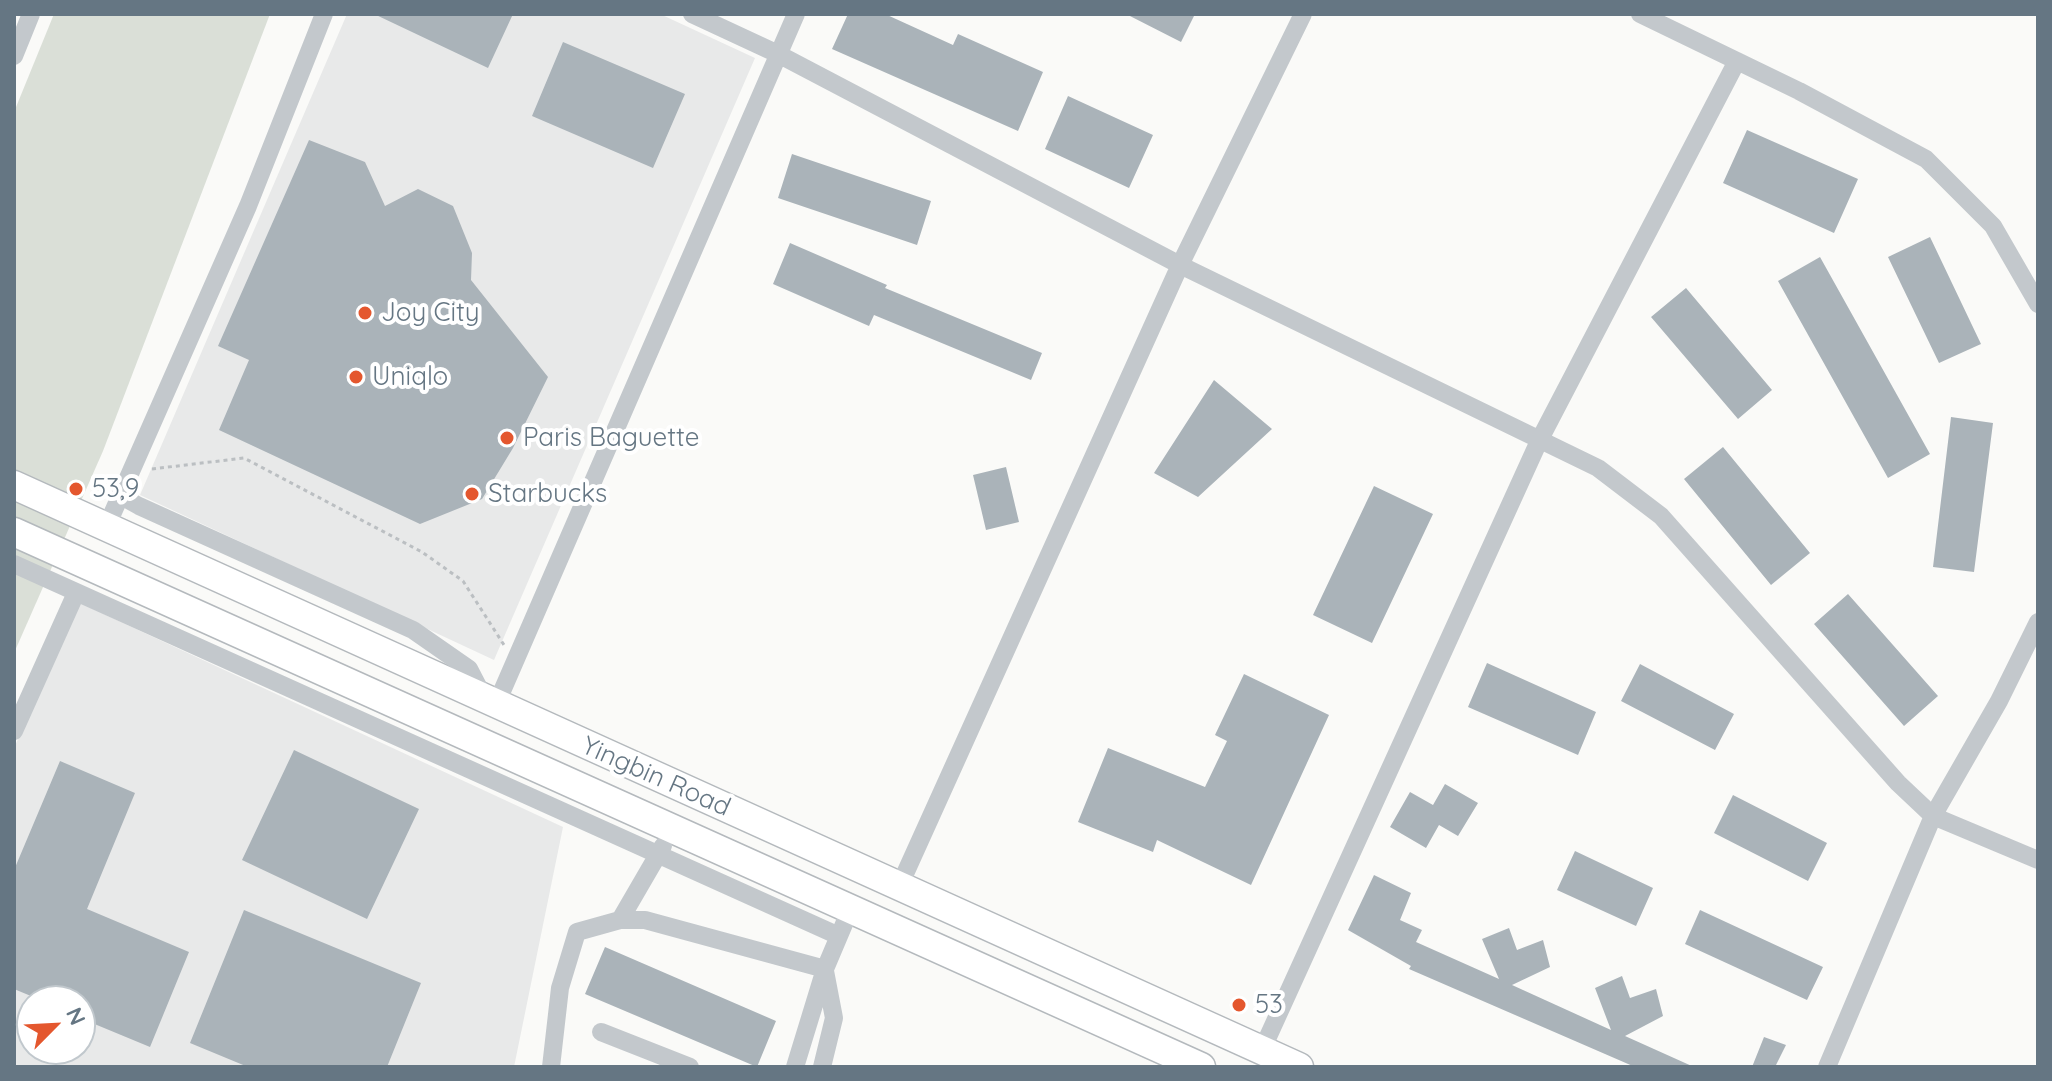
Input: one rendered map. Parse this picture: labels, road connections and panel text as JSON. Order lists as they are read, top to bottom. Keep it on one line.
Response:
{"streets":{"highway":["Yingbin Road"]},"places":["Joy City","Uniqlo","Paris Baguette","53,9","Starbucks","53"],"north":"top right"}
